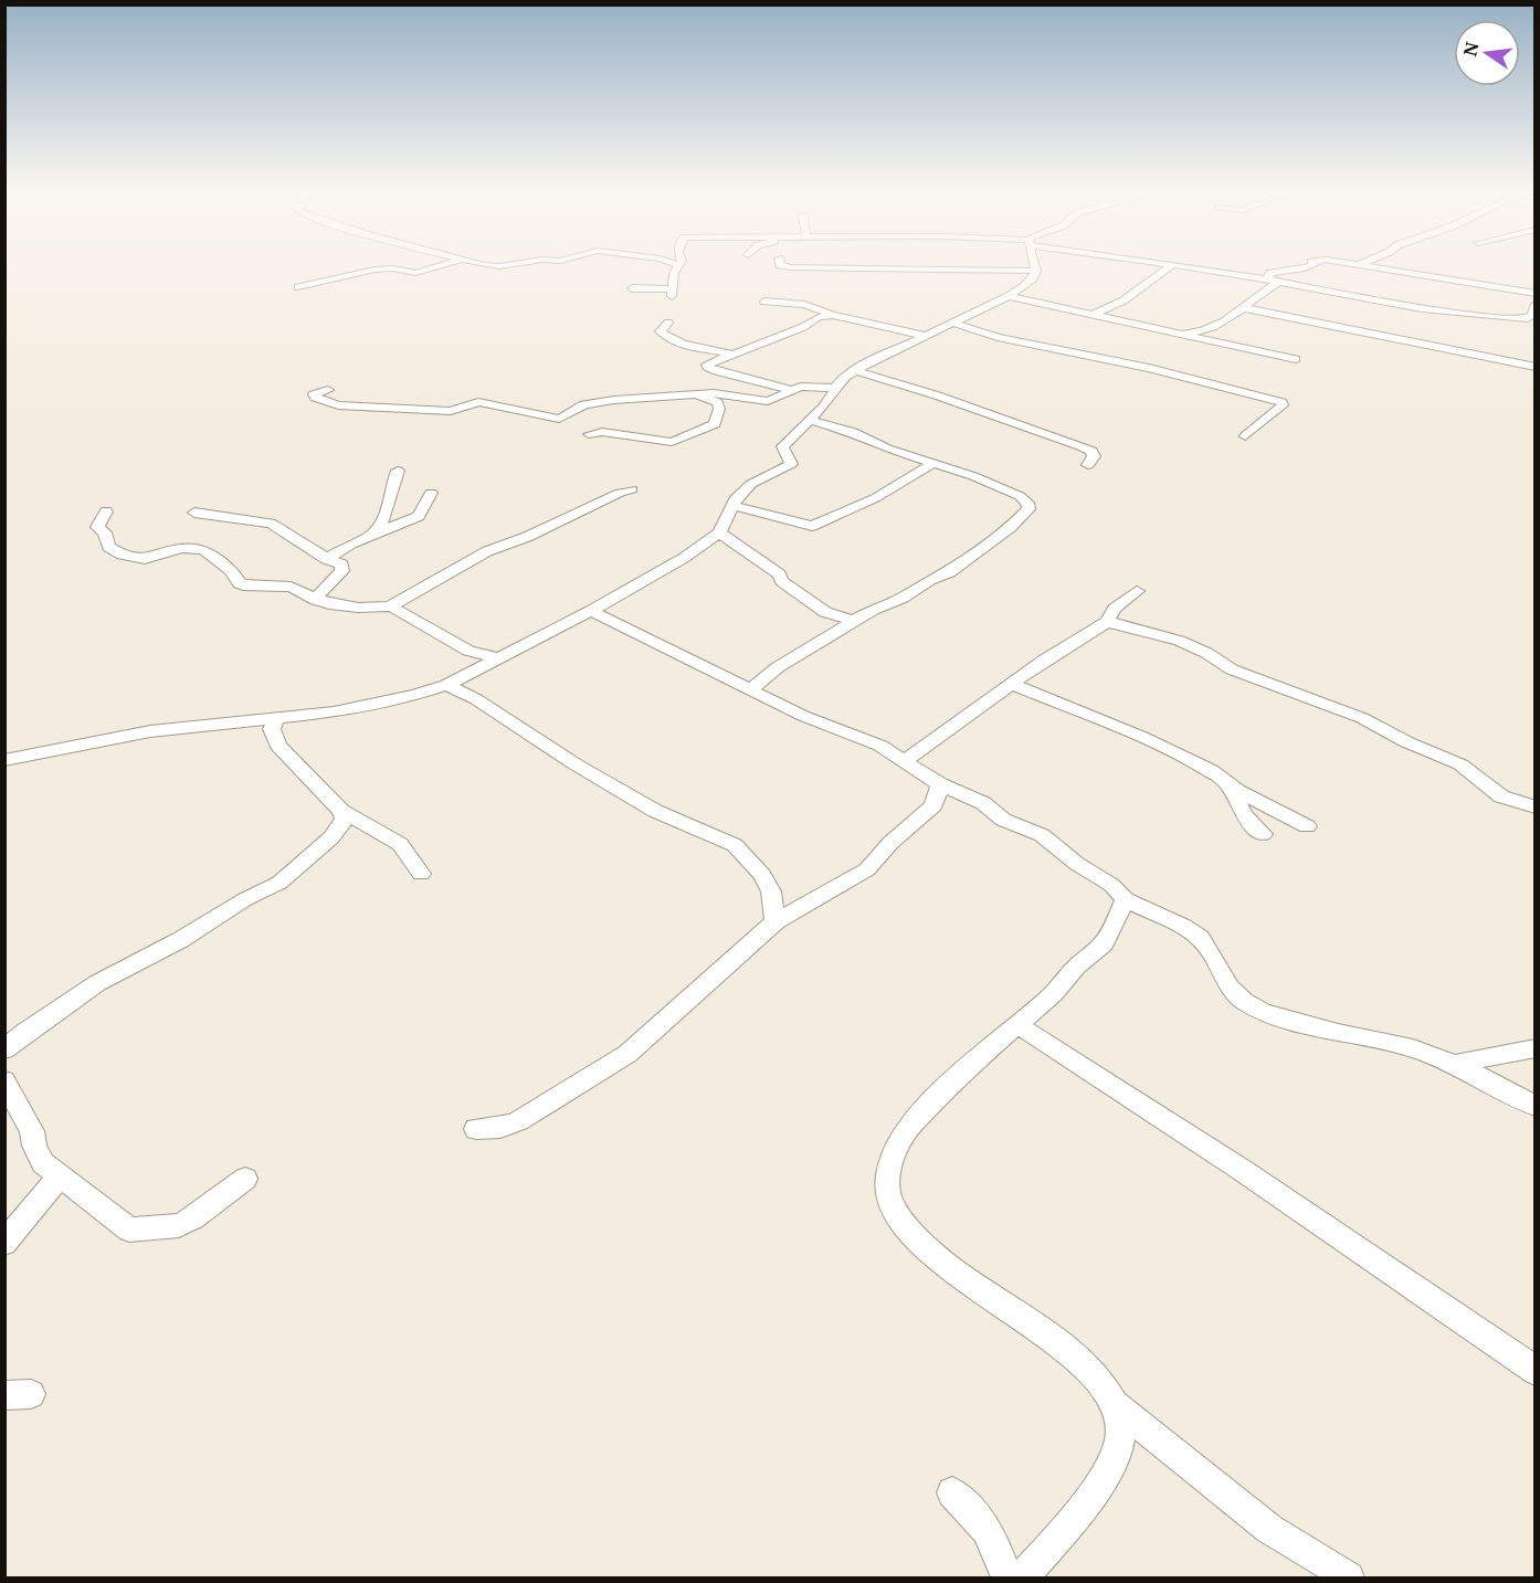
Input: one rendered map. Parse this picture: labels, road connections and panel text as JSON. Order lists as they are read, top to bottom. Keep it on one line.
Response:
{"north":"left"}
